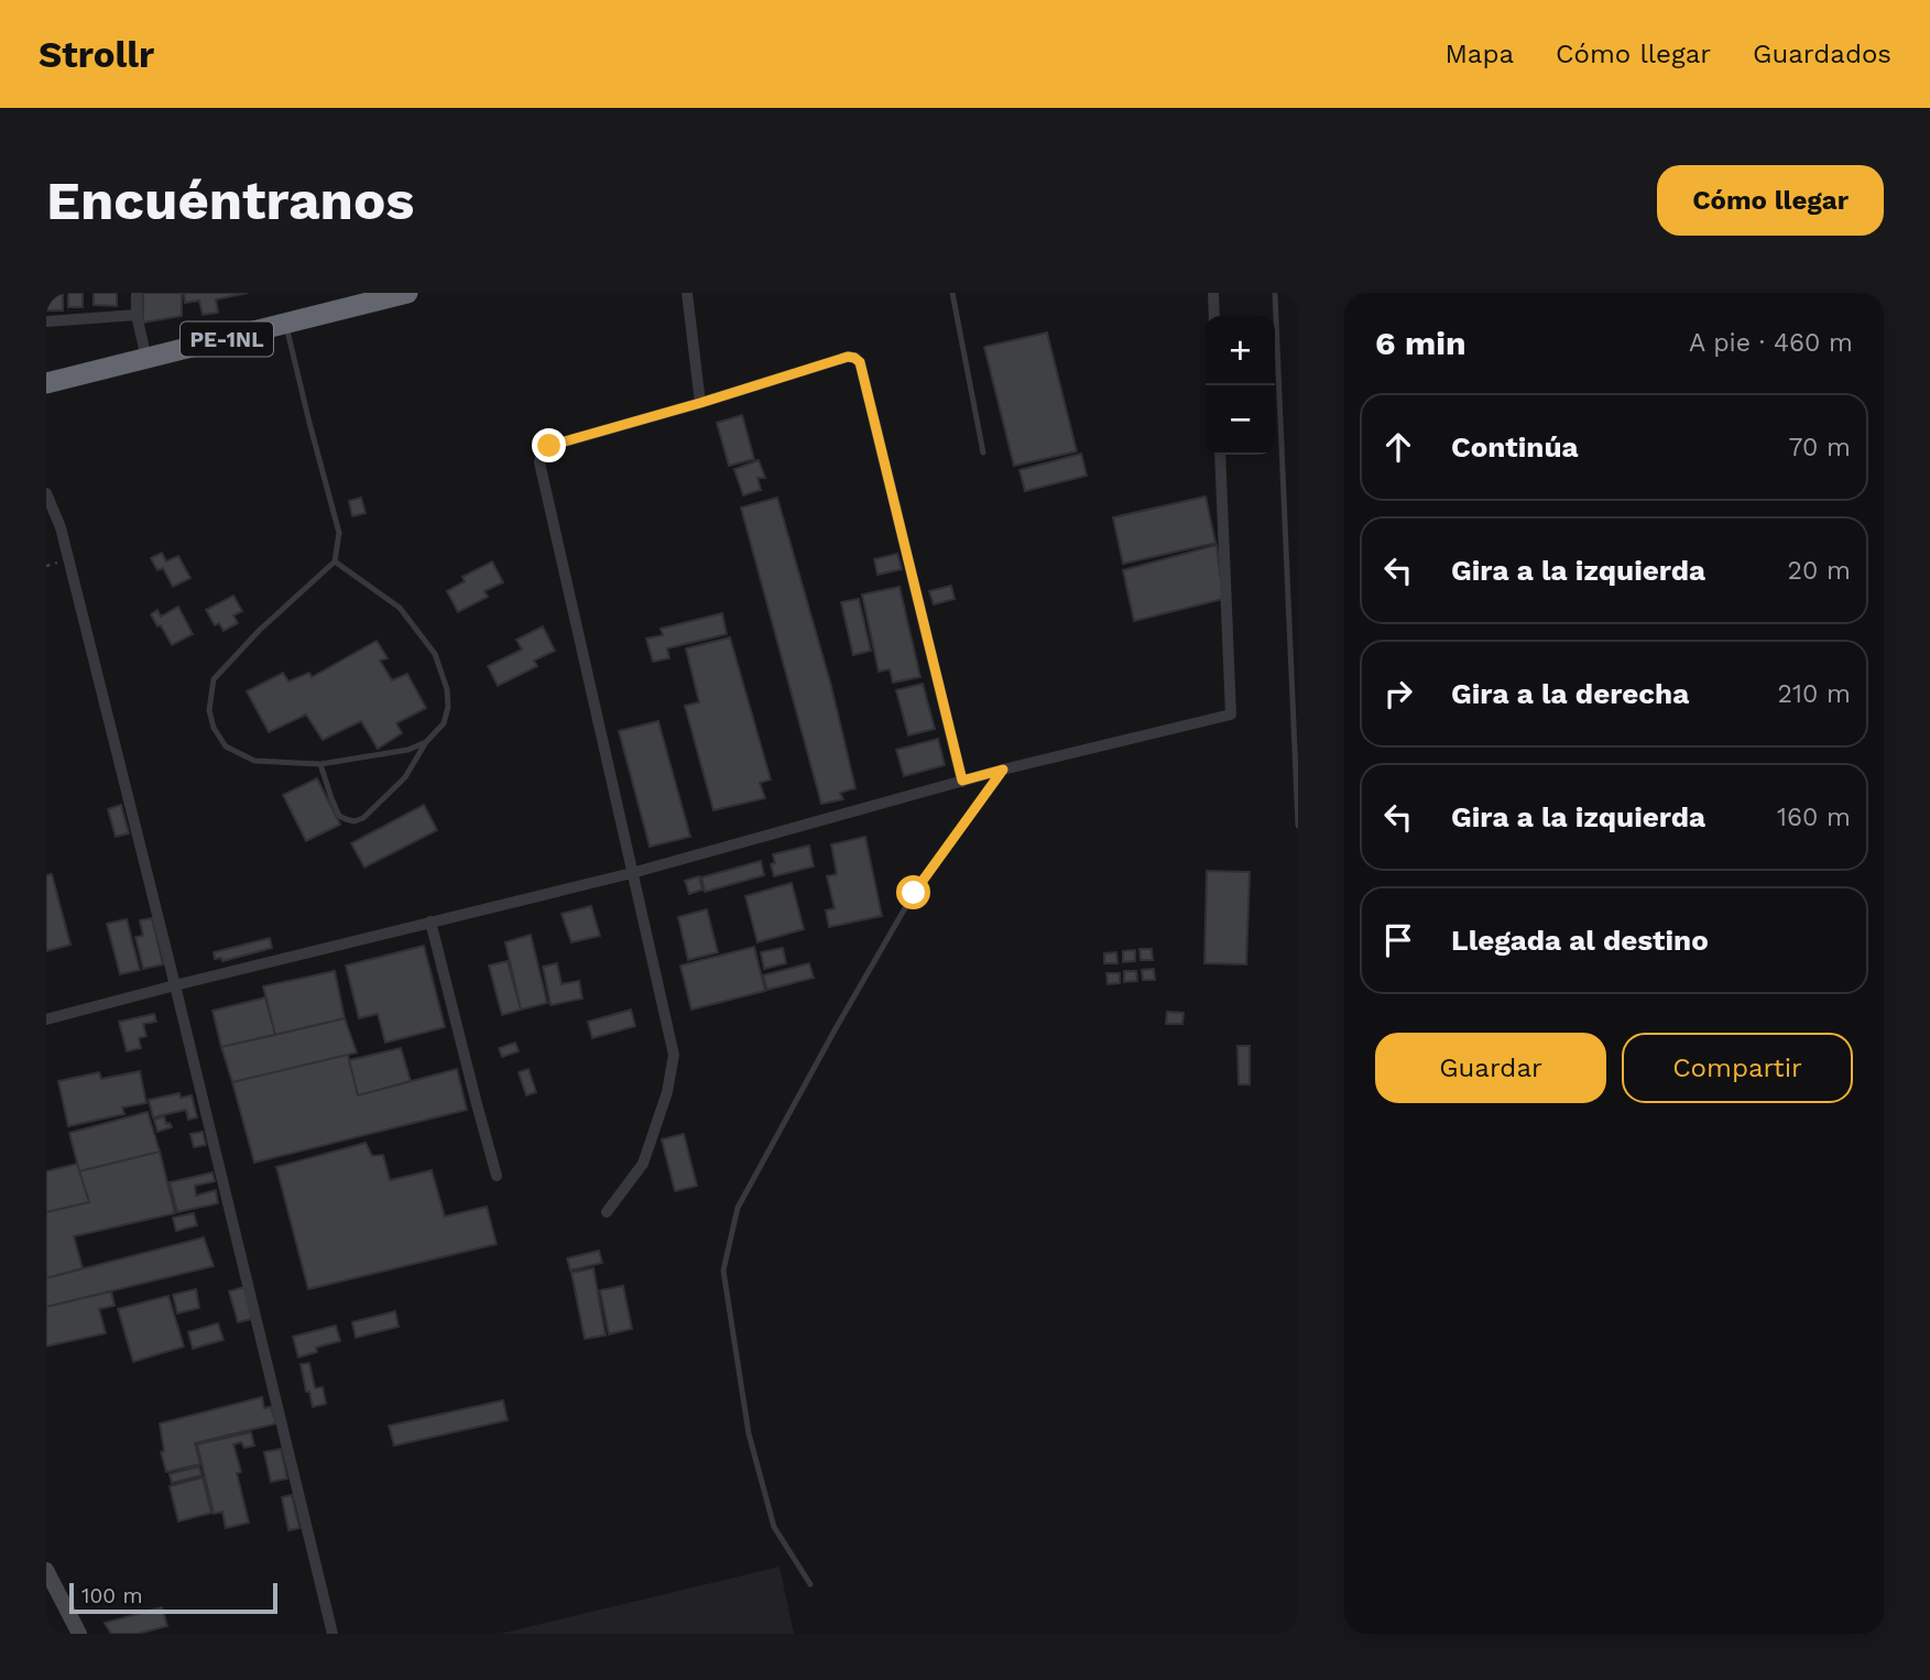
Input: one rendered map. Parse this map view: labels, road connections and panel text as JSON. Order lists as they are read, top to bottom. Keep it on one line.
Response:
{"streets":{"highway":["PE-1NL"]},"scale_bar":"100 m","page":{"header":"Strollr","nav":["Mapa","Cómo llegar","Guardados"],"buttons":["Cómo llegar",["Guardar","Compartir"]],"title":"Encuéntranos","heading":["6 min","A pie · 460 m"],"map_buttons":["+","−"],"list":[["Continúa","70 m"],["Gira a la izquierda","20 m"],["Gira a la derecha","210 m"],["Gira a la izquierda","160 m"],"Llegada al destino"],"scale":"100 m"}}
